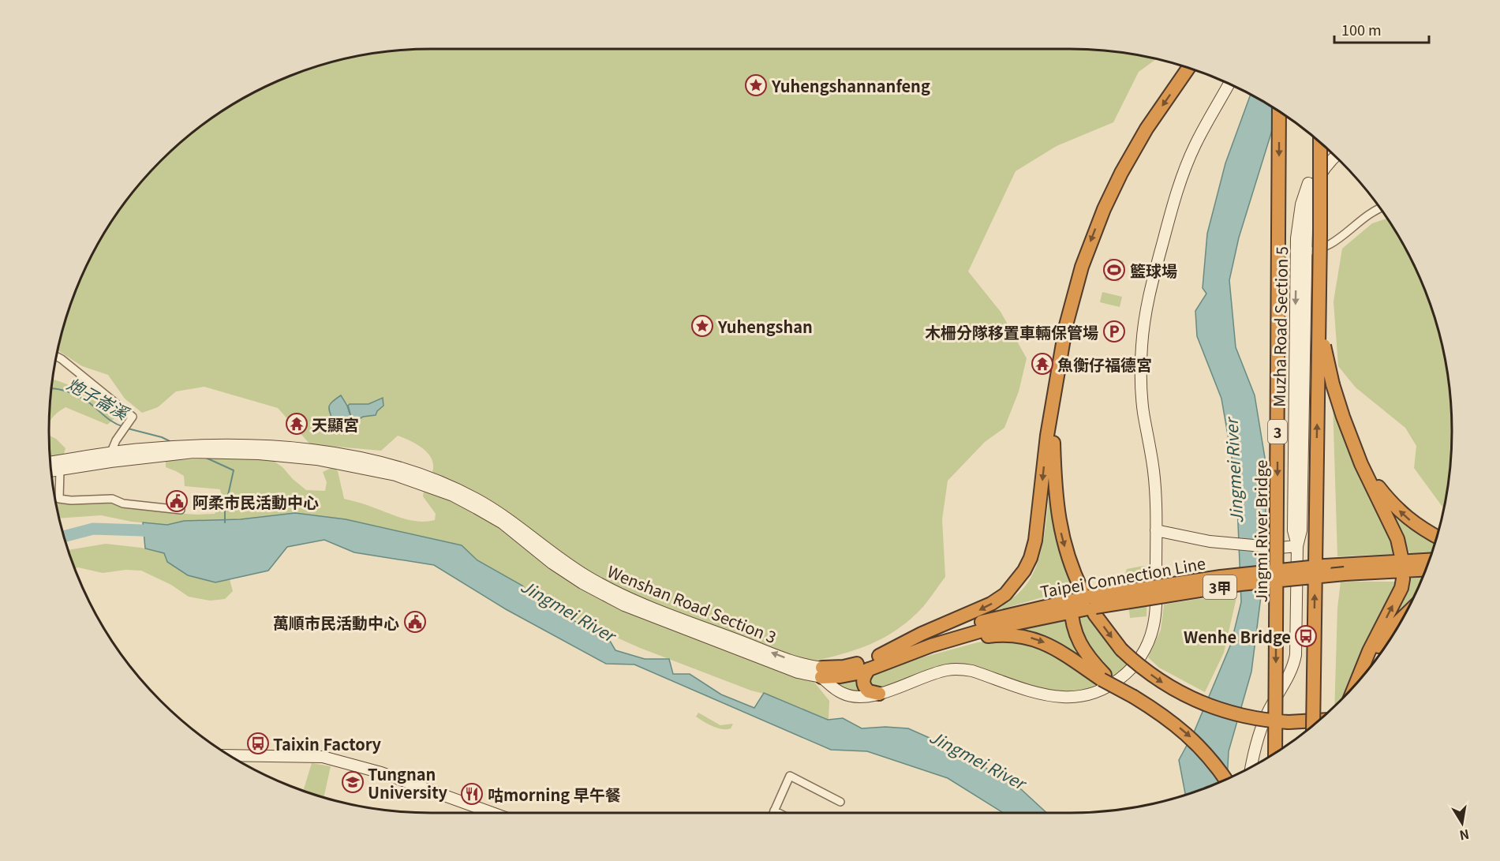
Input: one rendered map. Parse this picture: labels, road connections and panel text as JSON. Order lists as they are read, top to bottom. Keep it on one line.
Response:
{"streets":{"highway":["3","Jingmi River Bridge","Taipei Connection Line","3甲"],"main road":["Muzha Road Section 5","Wenshan Road Section 3"]},"crossings":[["Taipei Connection Line","Wenshan Road Section 3"]],"water":["炮子崙溪","Jingmei River"],"places":{"place":["Yuhengshannanfeng","Yuhengshan"],"sports":["籃球場"],"parking":["木柵分隊移置車輛保管場"],"temple":["魚衡仔福德宮","天顯宮"],"public building":["阿柔市民活動中心","萬順市民活動中心"],"bus stop":["Wenhe Bridge","Taixin Factory"],"school or university":["Tungnan University"],"restaurant":["咕morning 早午餐"]},"scale_bar":"100 m","north":"bottom"}
